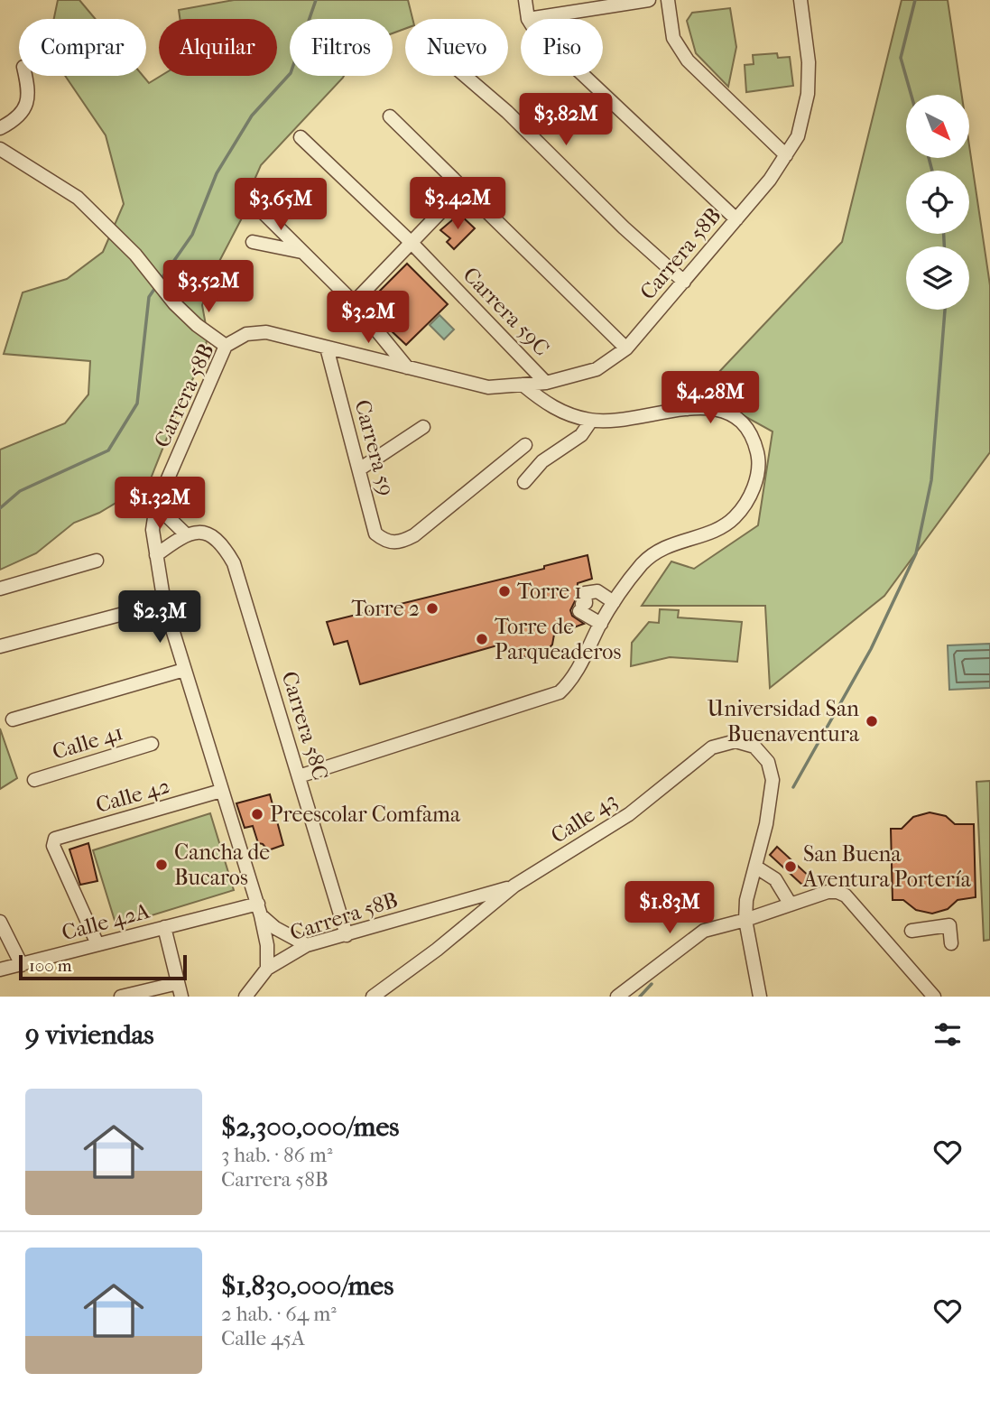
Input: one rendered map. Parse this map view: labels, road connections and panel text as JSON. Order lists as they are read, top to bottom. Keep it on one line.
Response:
{"streets":{"street":["Carrera 58B","Carrera 59C","Carrera 59","Carrera 58C","Calle 41","Calle 42","Calle 43","Calle 42A"]},"crossings":[["Carrera 58B","Carrera 59C"],["Carrera 58B","Carrera 59"],["Carrera 58B","Carrera 58C"],["Carrera 58B","Calle 42"],["Carrera 58B","Calle 43"],["Carrera 58B","Calle 42A"],["Calle 42","Calle 42A"]],"places":["Torre 1","Torre 2","Torre de Parqueaderos","Universidad San Buenaventura","Preescolar Comfama","Cancha de Bucaros","San Buena Aventura Portería"],"scale_bar":"100 m","north":"bottom right","page":{"chip":["Comprar","Alquilar","Filtros","Nuevo","Piso"],"price":["$3.82M","$3.42M","$3.65M","$3.52M","$3.2M","$4.28M","$1.32M","$2.3M","$1.83M"],"scale":"100 m","heading":"9 viviendas","list":[{"name":"$2,300,000/mes","note":"3 hab. · 86 m² · Carrera 58B"},{"name":"$1,830,000/mes","note":"2 hab. · 64 m² · Calle 45A"}]}}
